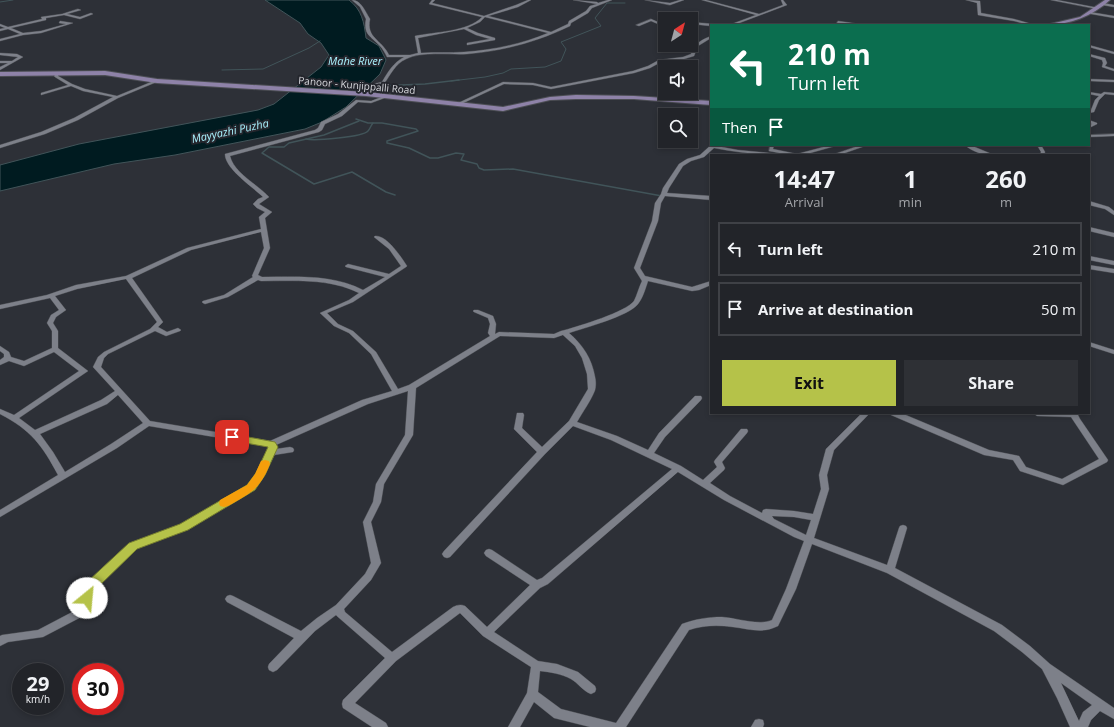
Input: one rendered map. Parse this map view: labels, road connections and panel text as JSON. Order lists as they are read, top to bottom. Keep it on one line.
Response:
{"streets":{"main road":["Panoor - Kunjippalli Road"]},"water":["Mahe River","Mayyazhi Puzha"],"north":"top right","page":{"turn":["210 m","Turn left"],"then":"Then","eta":["14:47","Arrival","1","min","260","m"],"list":[{"name":"Turn left","value":"210 m"},{"name":"Arrive at destination","value":"50 m"}],"buttons":["Exit","Share"],"speed":"29 km/h","limit":"30"}}
